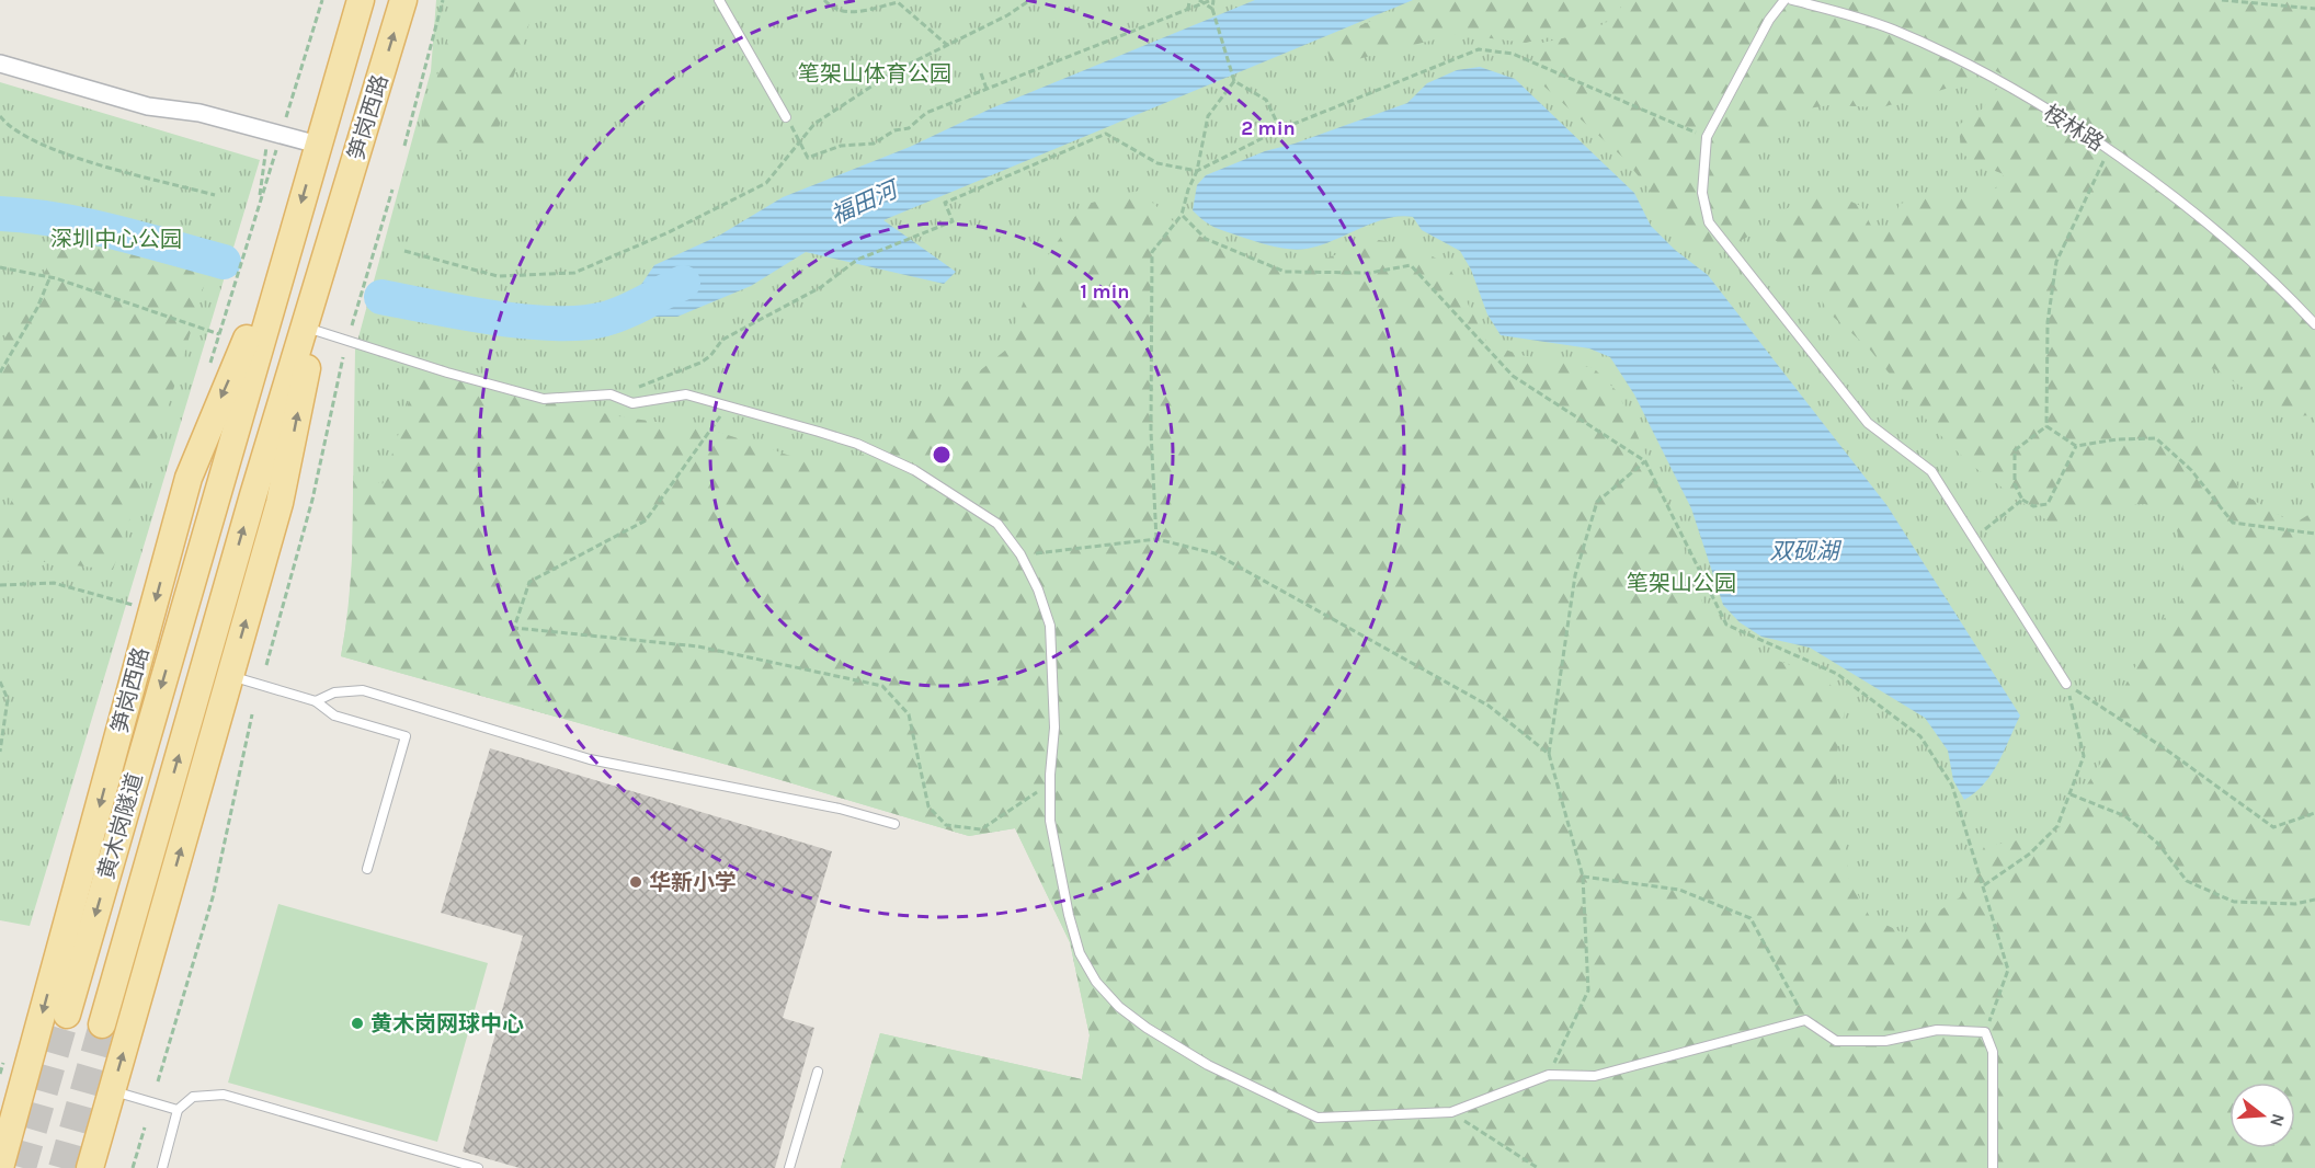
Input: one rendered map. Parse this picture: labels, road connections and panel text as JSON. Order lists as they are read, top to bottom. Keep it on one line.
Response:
{"streets":{"main road":["笋岗西路","黄木岗隧道"],"lane":["桉林路"]},"crossings":[["笋岗西路","黄木岗隧道"]],"water":["福田河","双砚湖"],"parks":["笔架山体育公园","深圳中心公园","笔架山公园"],"places":["华新小学","黄木岗网球中心"],"north":"right","rings":["2 min","1 min"]}
